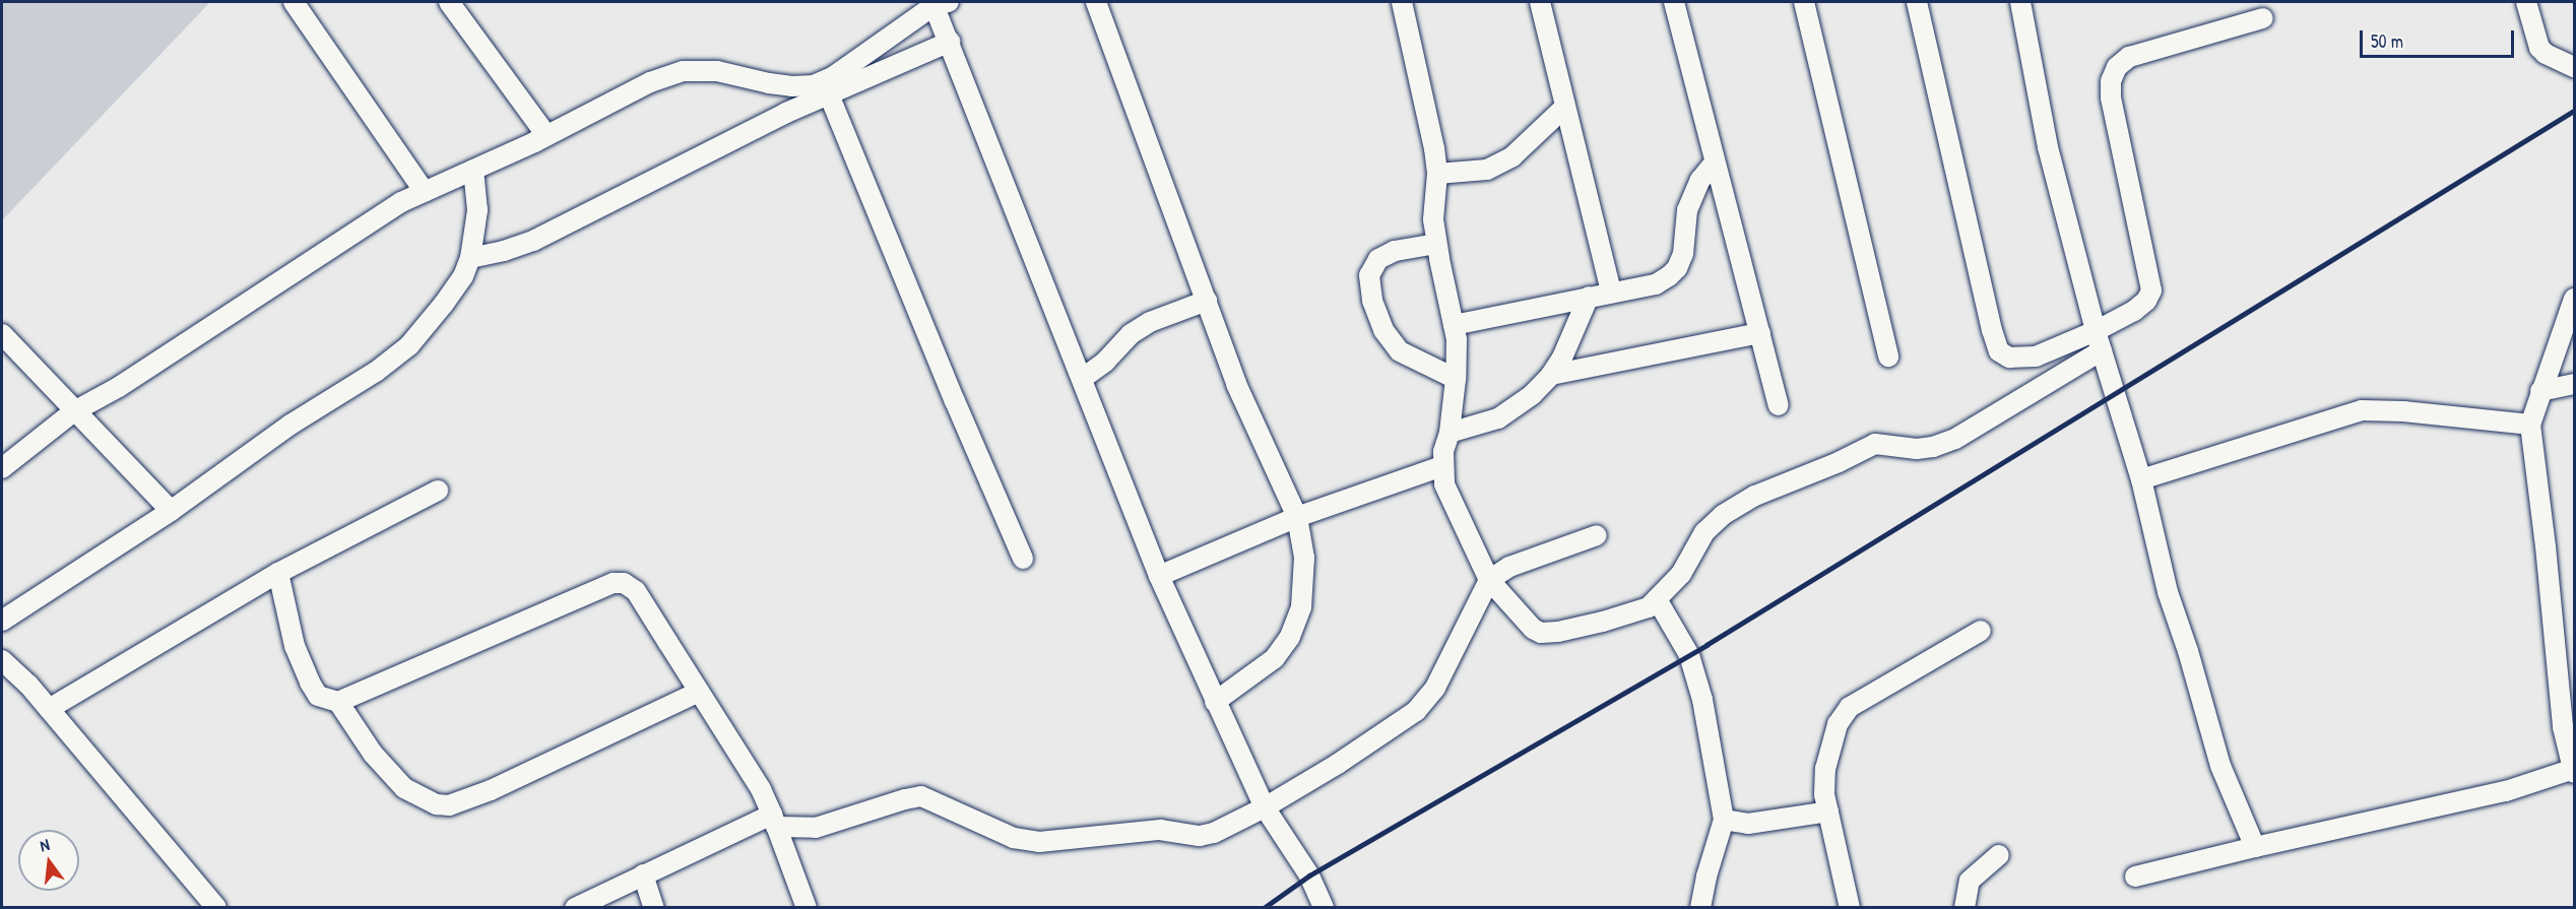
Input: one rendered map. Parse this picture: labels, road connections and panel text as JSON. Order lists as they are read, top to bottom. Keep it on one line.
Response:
{"scale_bar":"50 m","north":"top"}
